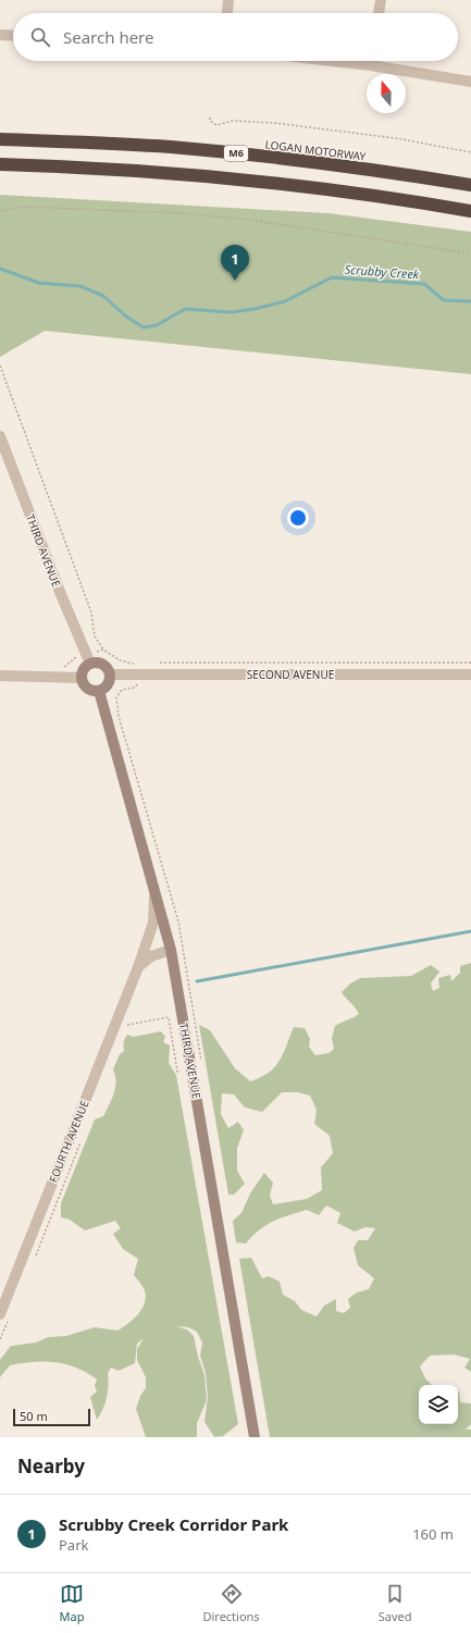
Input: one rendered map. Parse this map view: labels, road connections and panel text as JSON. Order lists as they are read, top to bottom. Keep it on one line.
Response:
{"streets":{"highway":["LOGAN MOTORWAY","M6"],"main road":["THIRD AVENUE"],"street":["SECOND AVENUE","FOURTH AVENUE"]},"crossings":[["THIRD AVENUE","SECOND AVENUE"],["THIRD AVENUE","FOURTH AVENUE"]],"water":["Scrubby Creek"],"scale_bar":"50 m","north":"top","page":{"search":"Search here","pins":"1","scale":"50 m","heading":"Nearby","list":[{"mark":"1","name":"Scrubby Creek Corridor Park","note":"Park","value":"160 m"}],"nav":["Map","Directions","Saved"]}}
